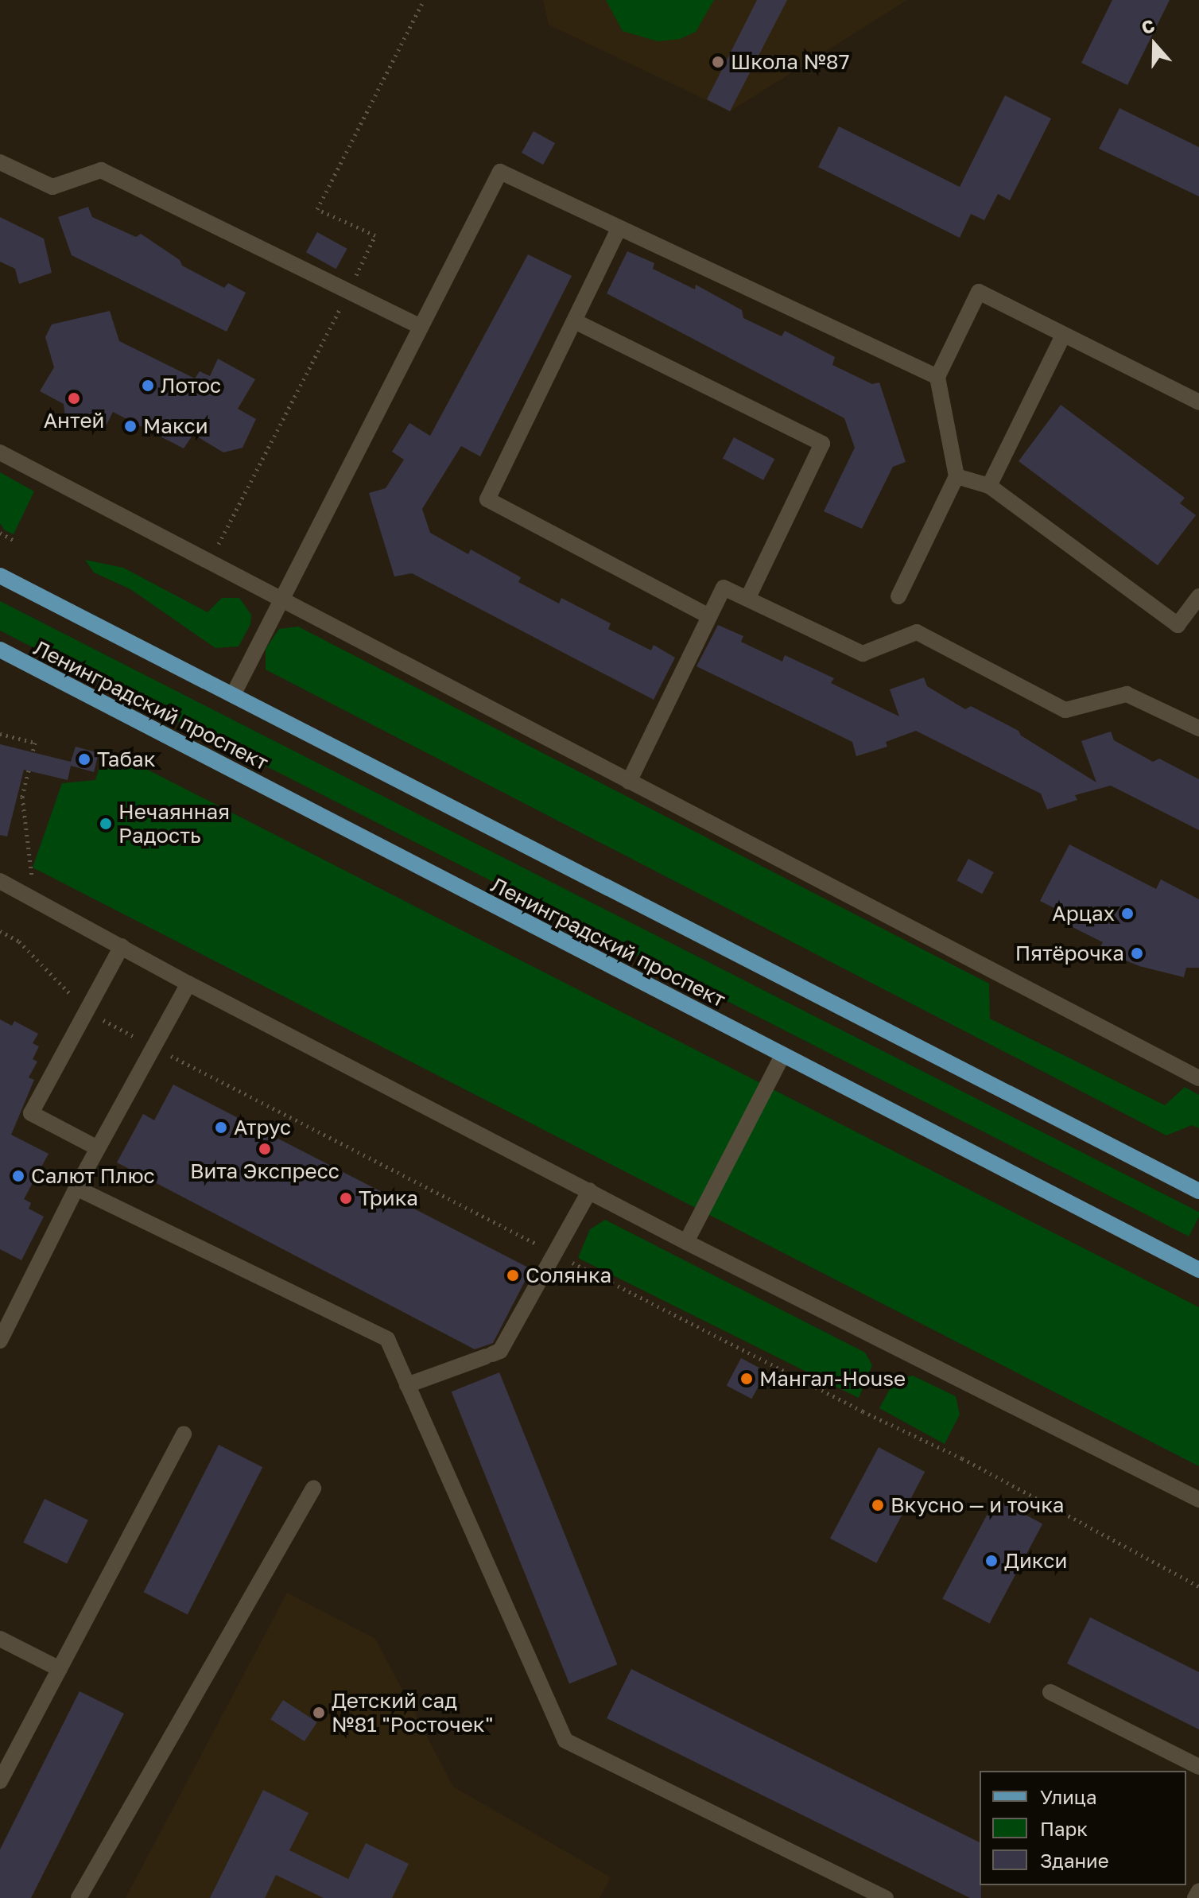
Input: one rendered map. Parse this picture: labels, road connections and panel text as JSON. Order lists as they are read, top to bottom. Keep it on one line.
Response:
{"streets":{"main road":["Ленинградский проспект"]},"places":["Школа №87","Лотос","Антей","Макси","Табак","Нечаянная Радость","Арцах","Пятёрочка","Атрус","Вита Экспресс","Салют Плюс","Трика","Солянка","Мангал-House","Вкусно — и точка","Дикси","Детский сад №81 \"Росточек\""],"legend":["Улица","Парк","Здание"],"north":"top"}
